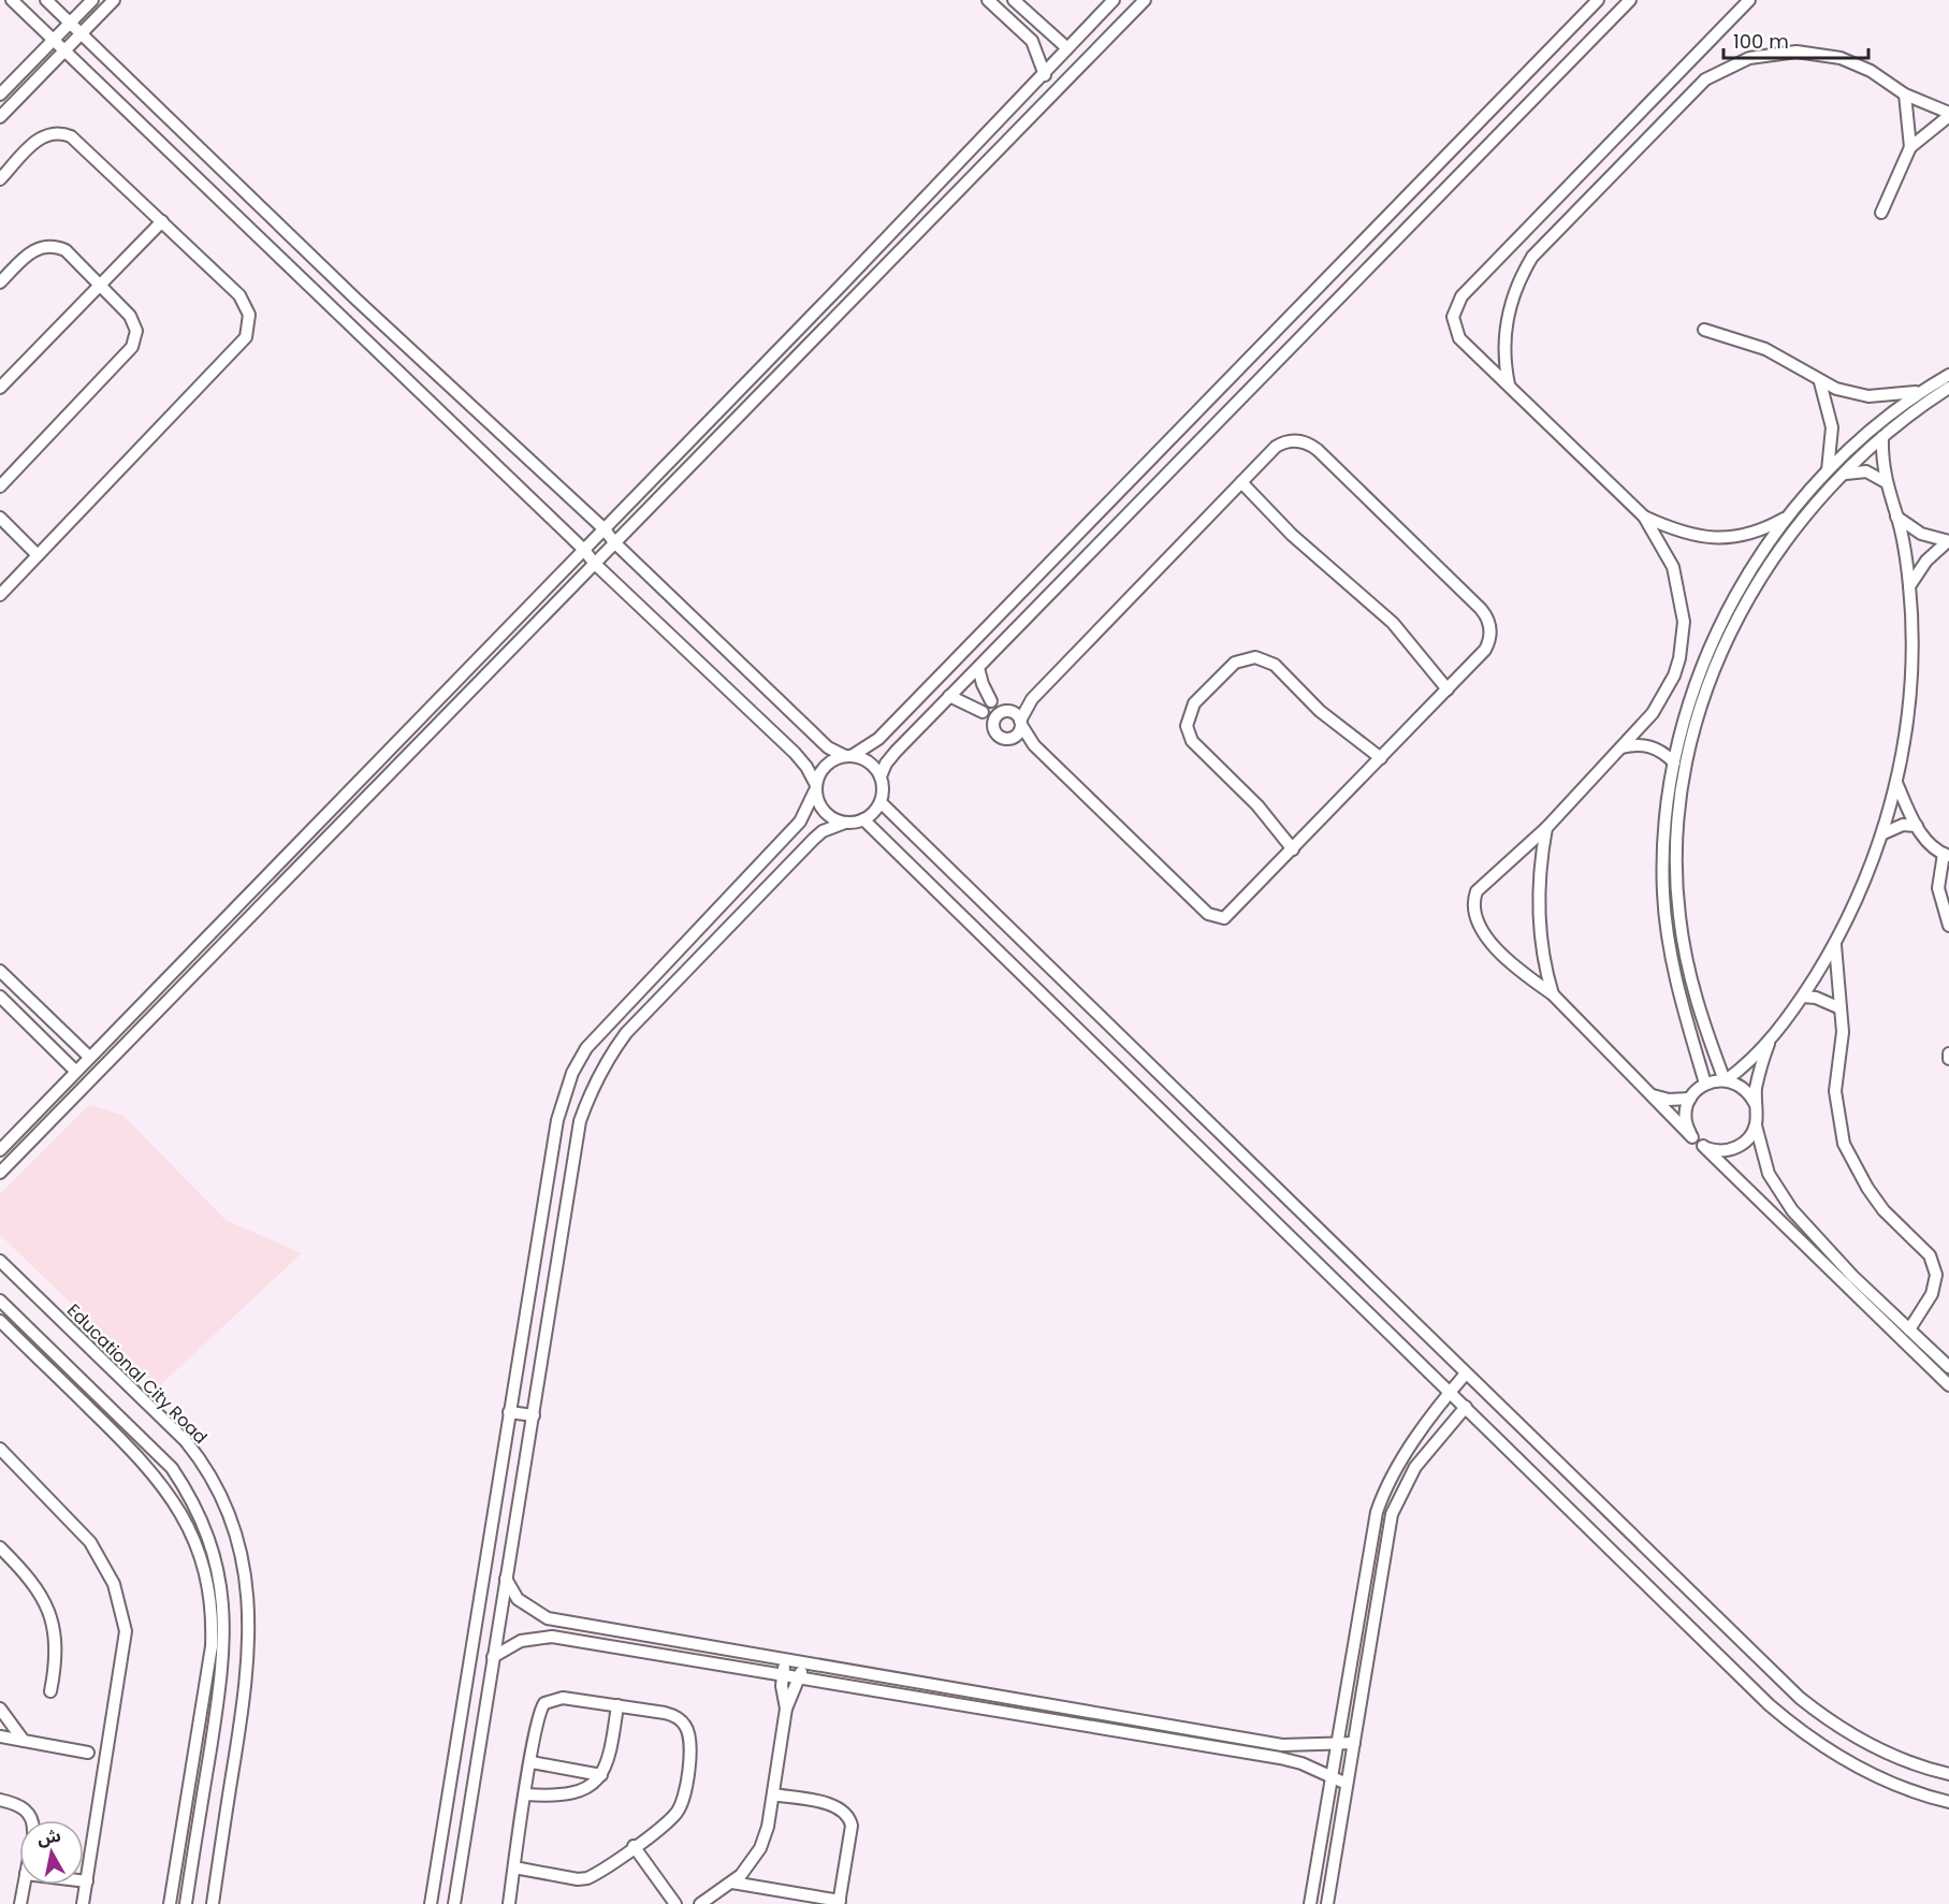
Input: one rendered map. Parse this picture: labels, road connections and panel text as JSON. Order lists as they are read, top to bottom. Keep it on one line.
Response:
{"streets":{"street":["Educational City Road"]},"scale_bar":"100 m","north":"top"}
